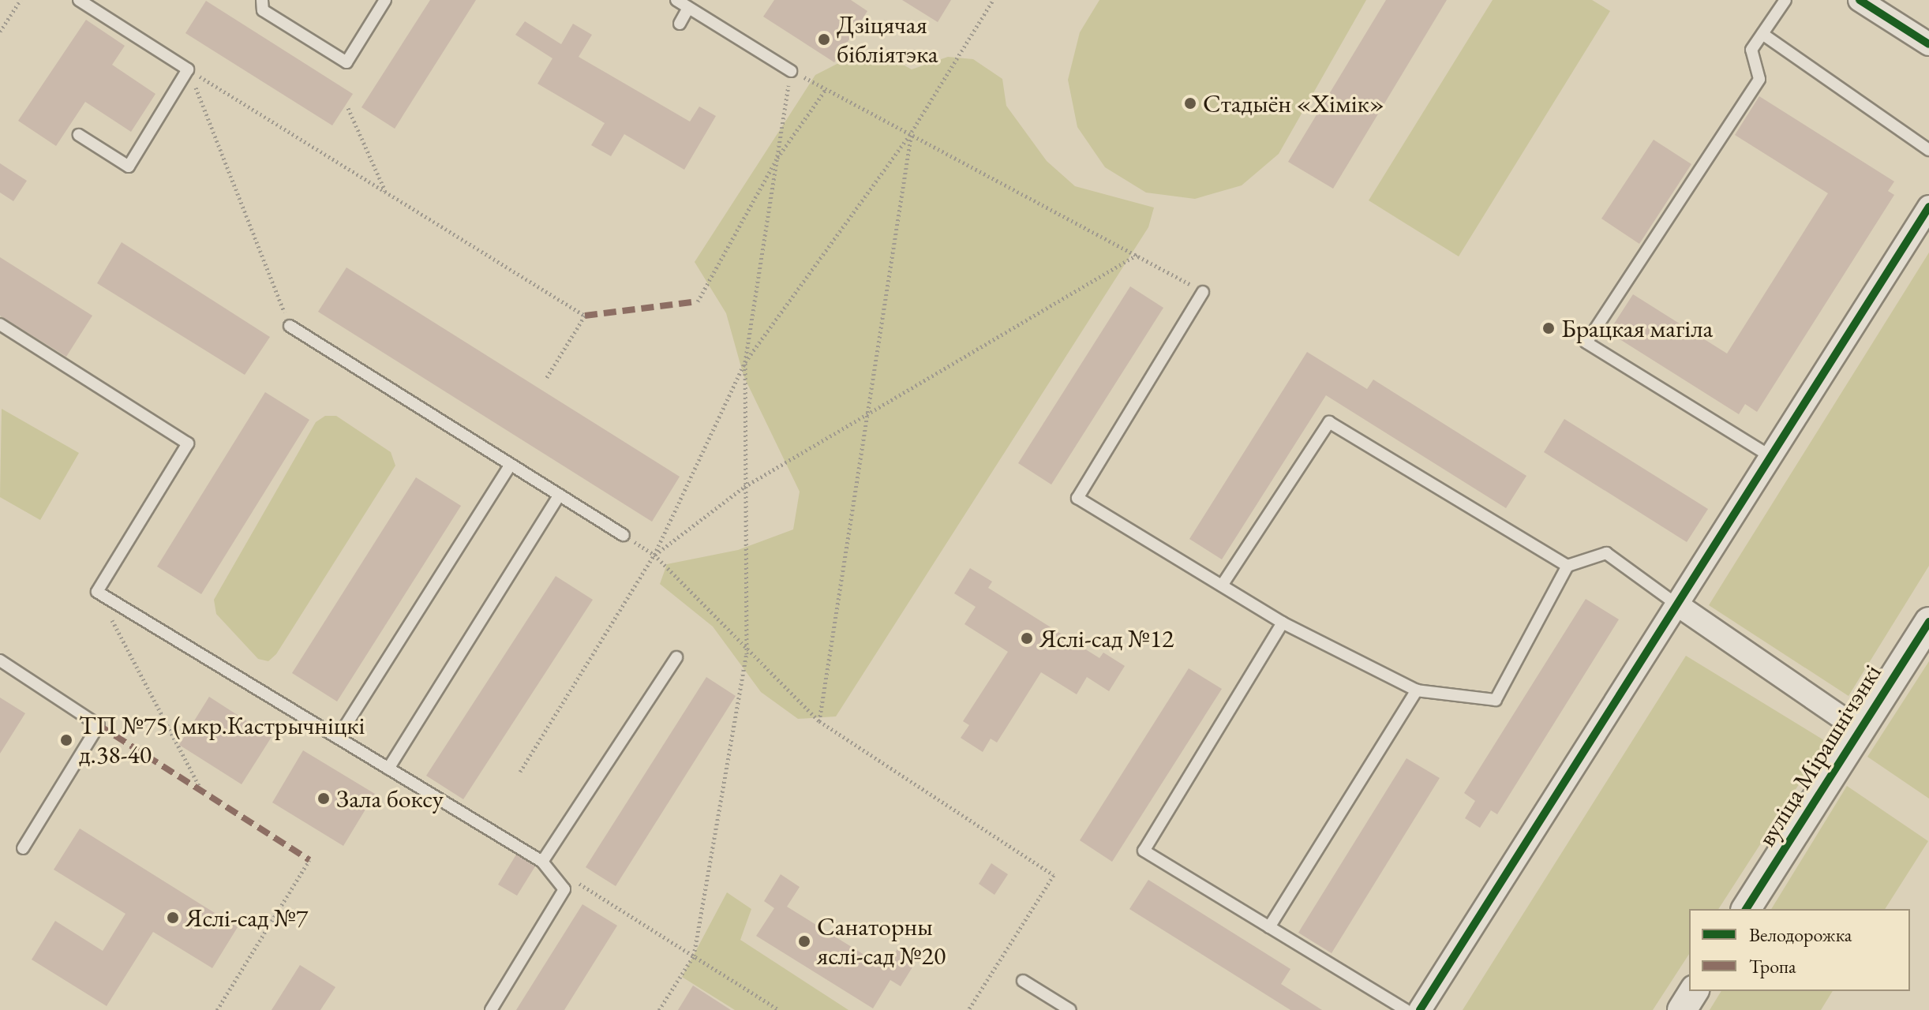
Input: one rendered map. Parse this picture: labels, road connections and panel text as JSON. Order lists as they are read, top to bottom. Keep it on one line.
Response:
{"streets":{"street":["вуліца Мірашнічэнкі"]},"places":["Дзіцячая бібліятэка","Стадыён «Хімік»","Брацкая магіла","Яслі-сад №12","ТП №75 (мкр.Кастрычніцкі д.38-40","Зала боксу","Яслі-сад №7","Санаторны яслі-сад №20"],"legend":["Велодорожка","Тропа"]}
